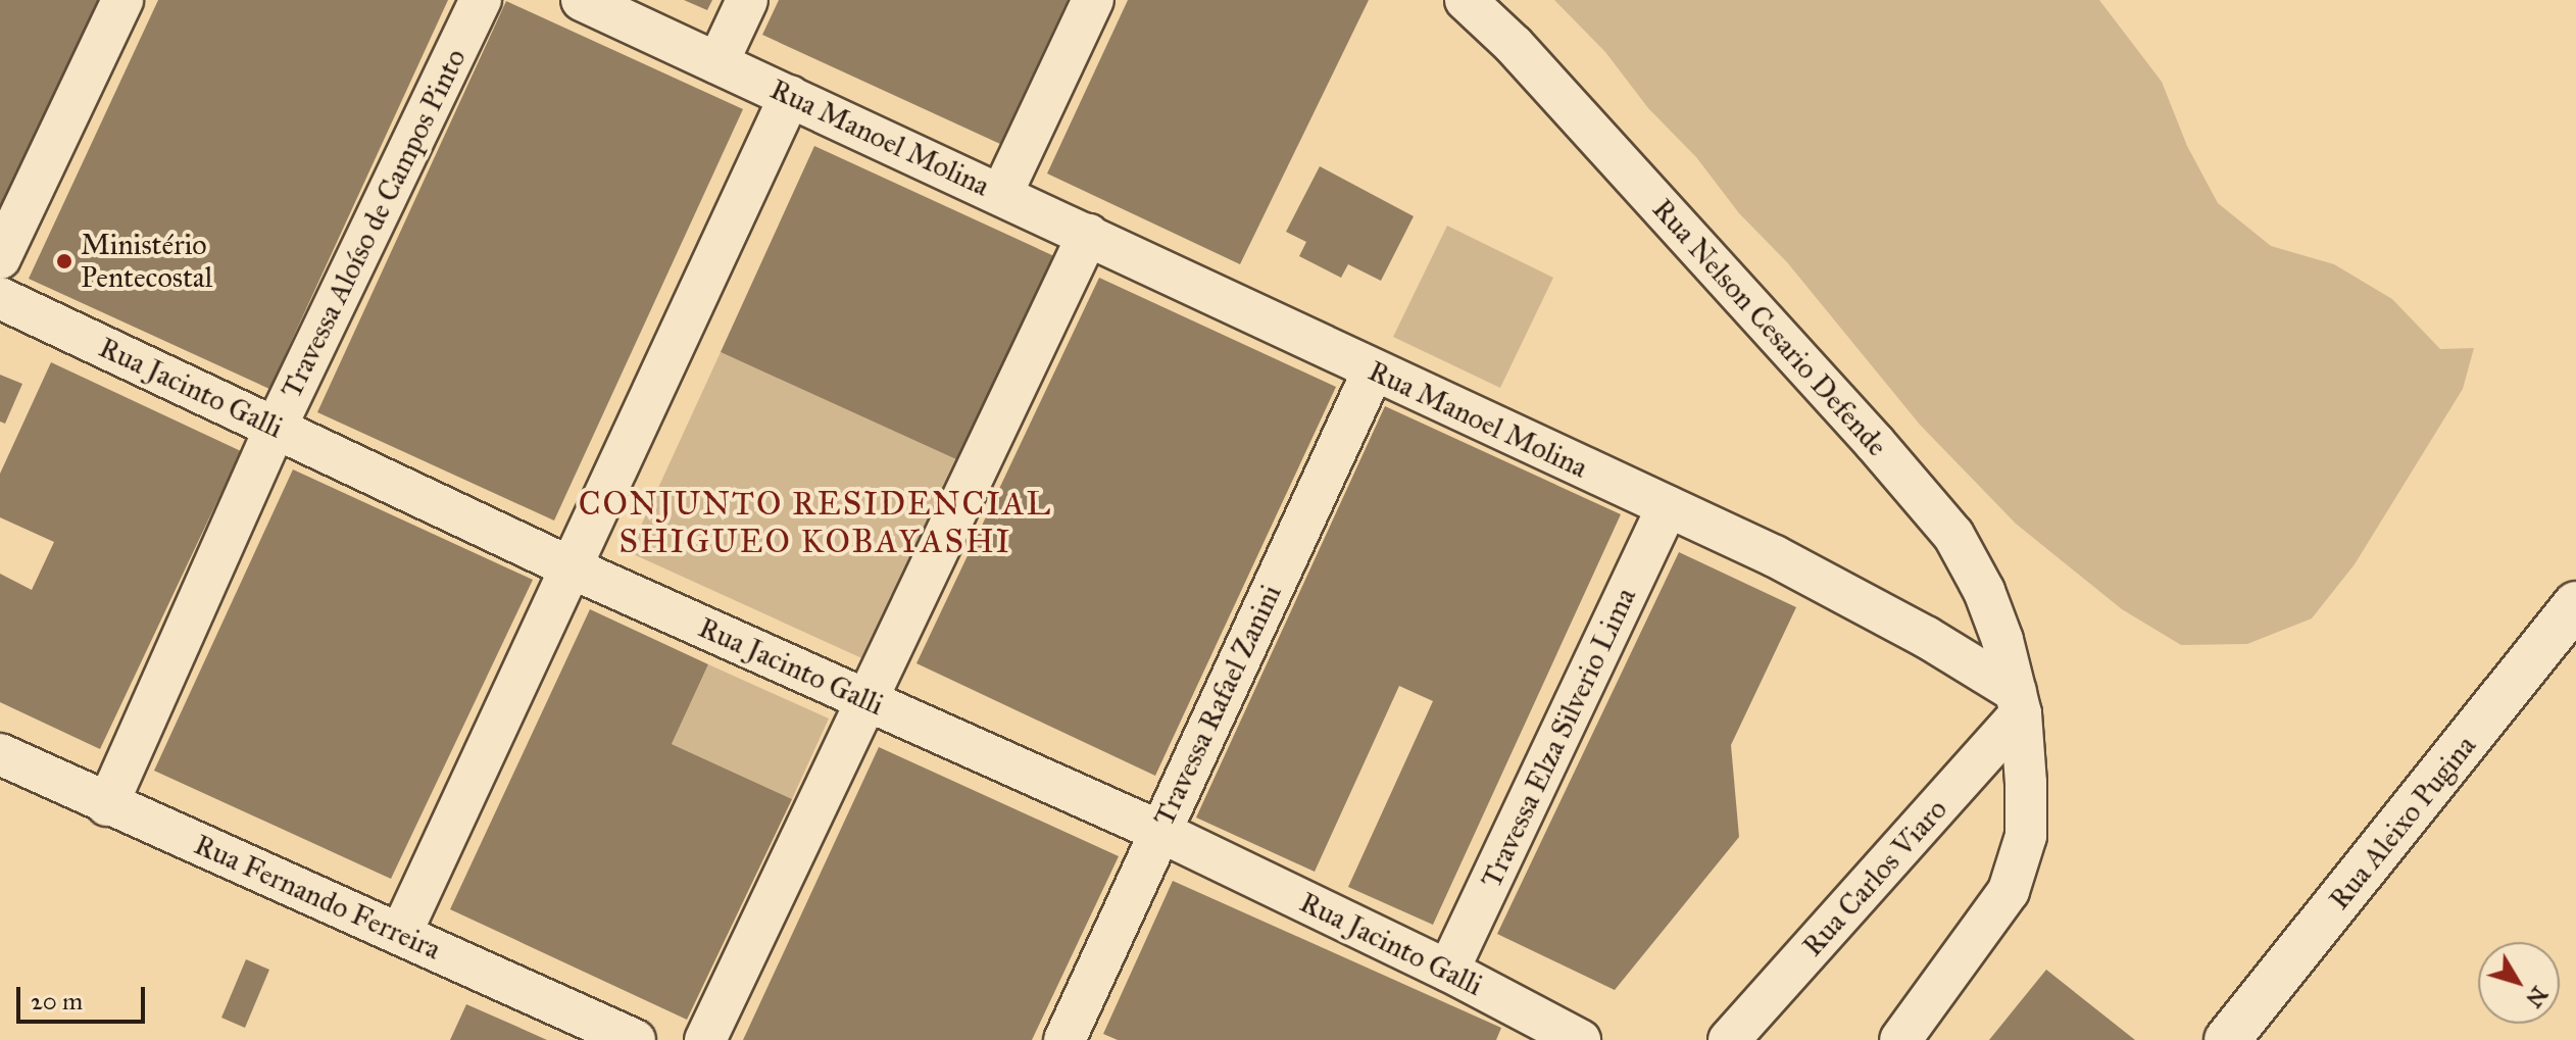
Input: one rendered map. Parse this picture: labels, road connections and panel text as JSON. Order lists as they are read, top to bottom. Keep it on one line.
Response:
{"streets":{"street":["Rua Manoel Molina","Travessa Aloíso de Campos Pinto","Rua Nelson Cesario Defende","Rua Jacinto Galli","Travessa Rafael Zanini","Travessa Elza Silverio Lima","Rua Aleixo Pugina","Rua Carlos Viaro","Rua Fernando Ferreira"]},"crossings":[["Rua Manoel Molina","Rua Nelson Cesario Defende"],["Rua Manoel Molina","Travessa Rafael Zanini"],["Rua Manoel Molina","Travessa Elza Silverio Lima"],["Rua Manoel Molina","Rua Carlos Viaro"],["Travessa Aloíso de Campos Pinto","Rua Jacinto Galli"],["Travessa Aloíso de Campos Pinto","Rua Fernando Ferreira"],["Rua Nelson Cesario Defende","Rua Carlos Viaro"],["Rua Jacinto Galli","Travessa Rafael Zanini"],["Rua Jacinto Galli","Travessa Elza Silverio Lima"]],"districts":["CONJUNTO RESIDENCIAL SHIGUEO KOBAYASHI"],"places":["Ministério Pentecostal"],"scale_bar":"20 m","north":"bottom right"}
